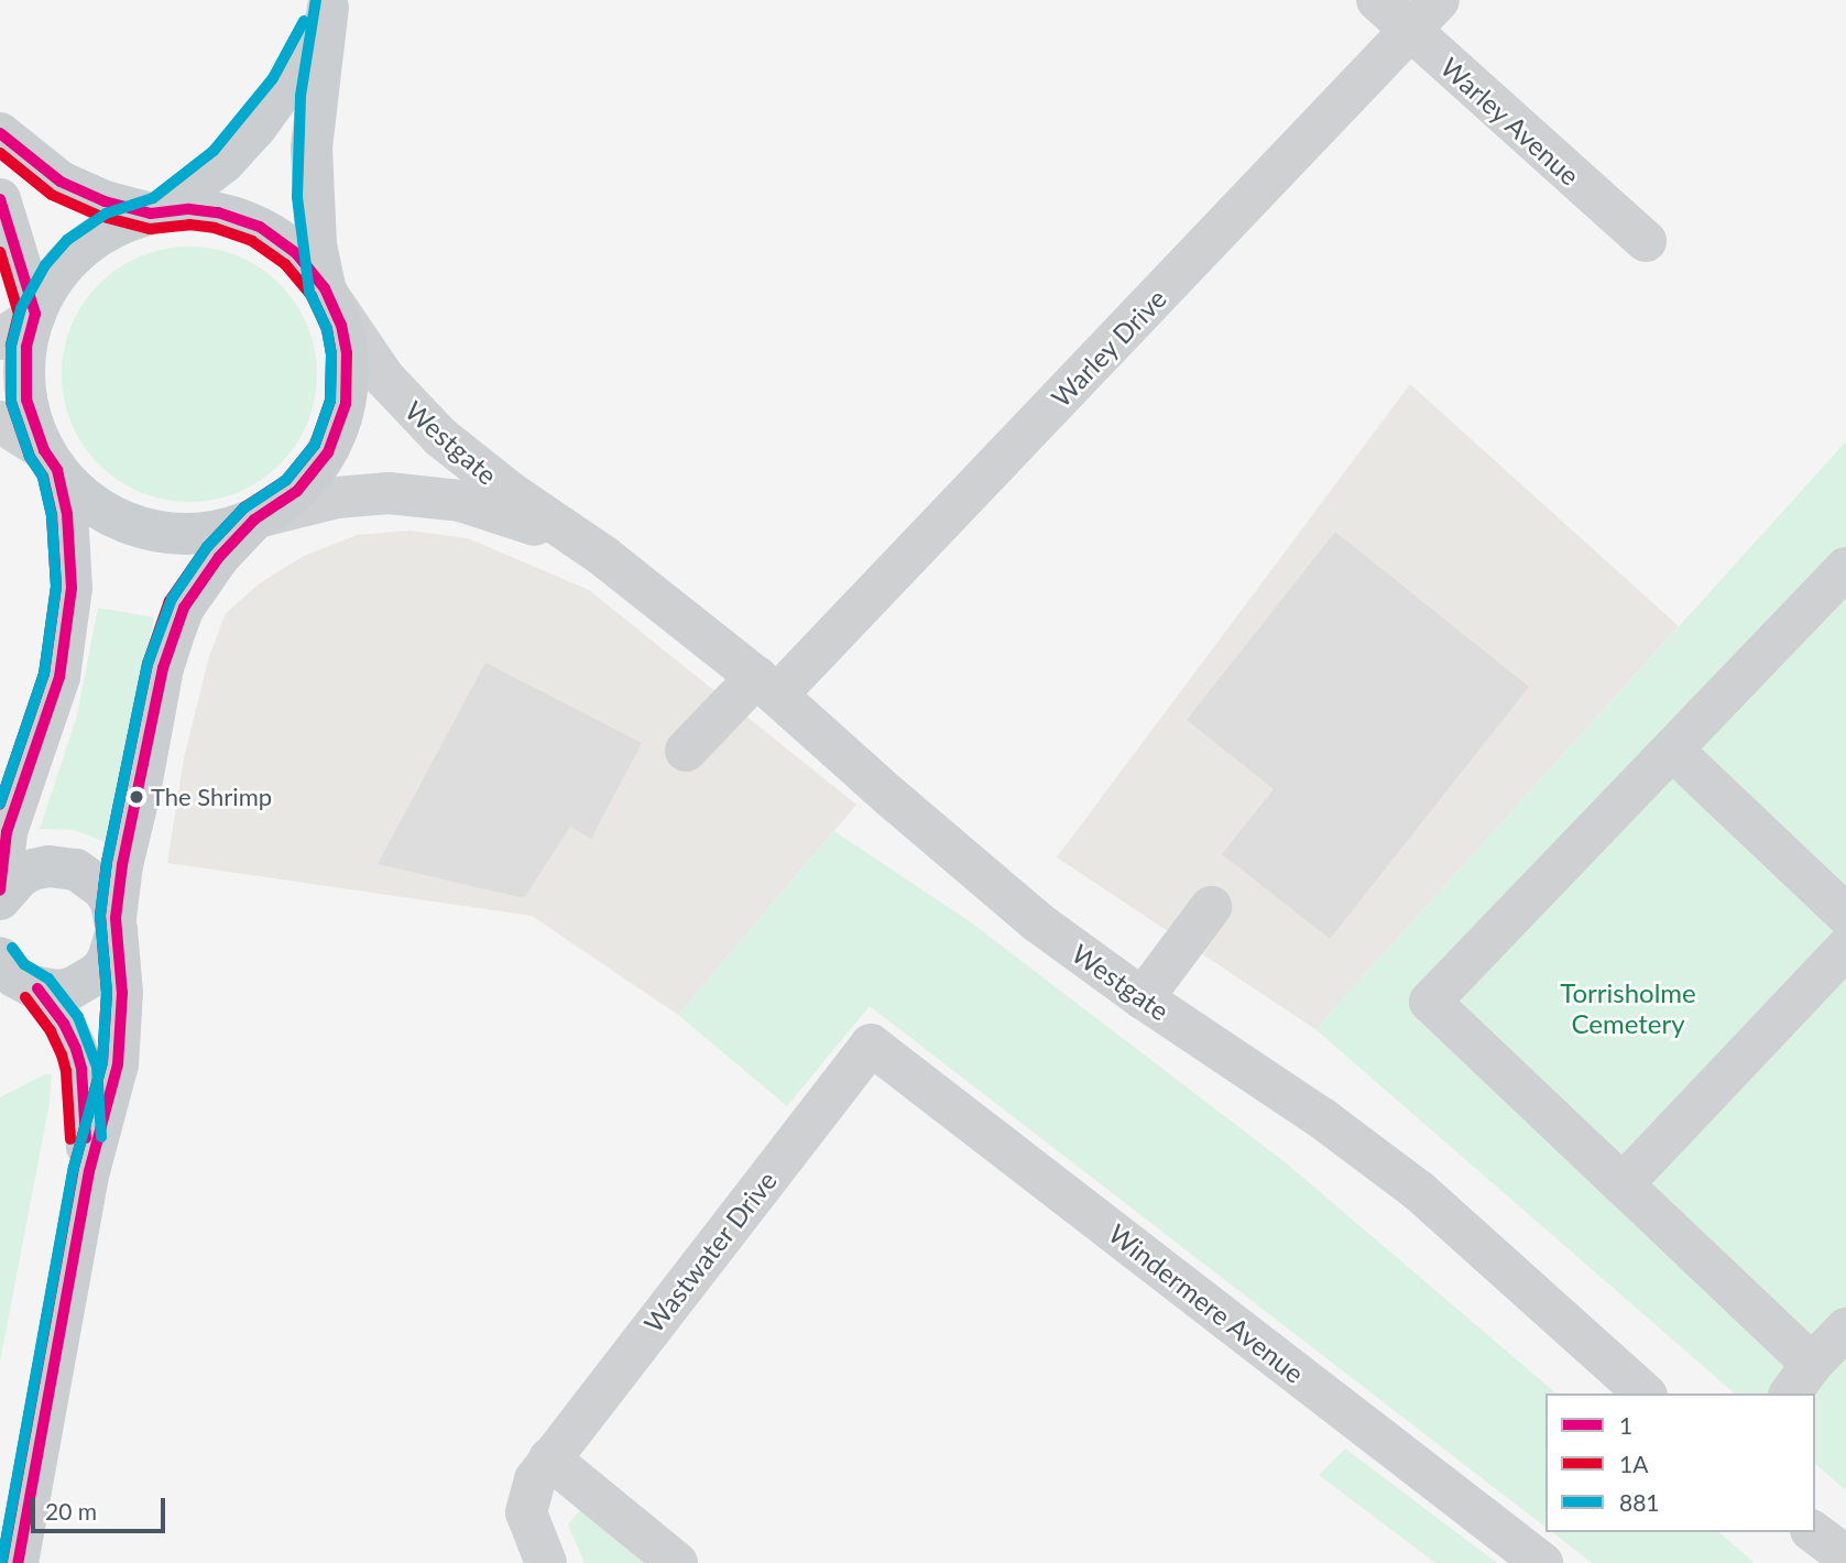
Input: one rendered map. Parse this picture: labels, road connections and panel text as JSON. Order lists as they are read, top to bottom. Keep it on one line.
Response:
{"streets":{"street":["Warley Avenue","Warley Drive","Westgate","Wastwater Drive","Windermere Avenue"]},"crossings":[["Warley Avenue","Warley Drive"],["Warley Drive","Westgate"],["Wastwater Drive","Windermere Avenue"]],"parks":["Torrisholme Cemetery"],"places":["The Shrimp"],"lines":["transit line 881","transit line 1","transit line 1A"],"legend":["1","1A","881"],"scale_bar":"20 m"}
